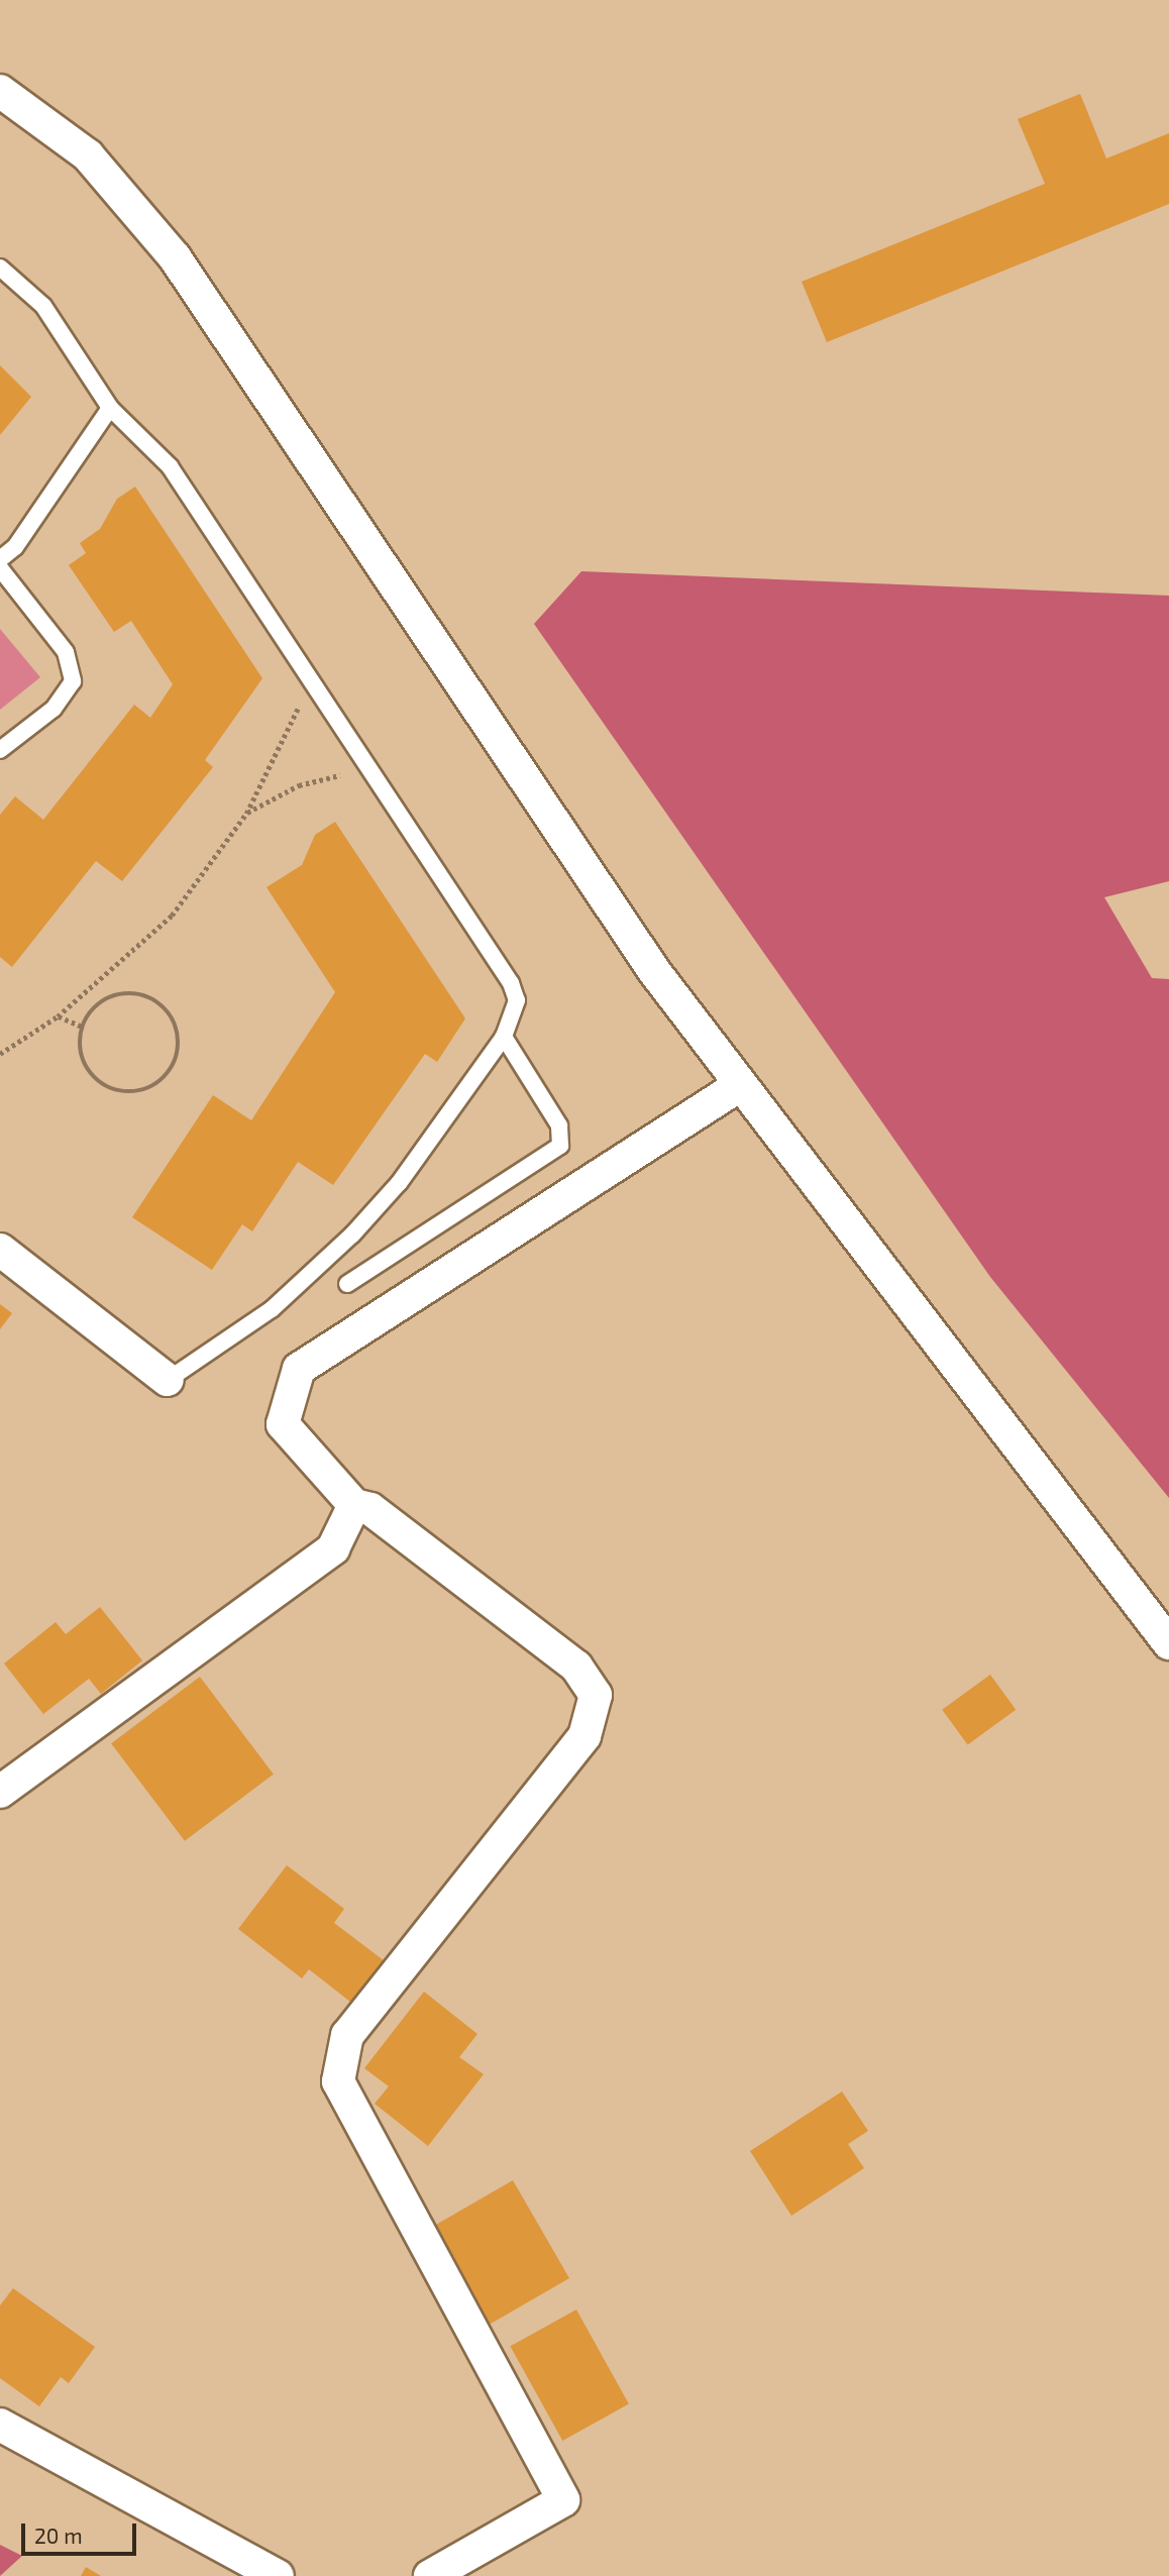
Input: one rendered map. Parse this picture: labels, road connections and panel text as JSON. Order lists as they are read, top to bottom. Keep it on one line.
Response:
{"scale_bar":"20 m"}
